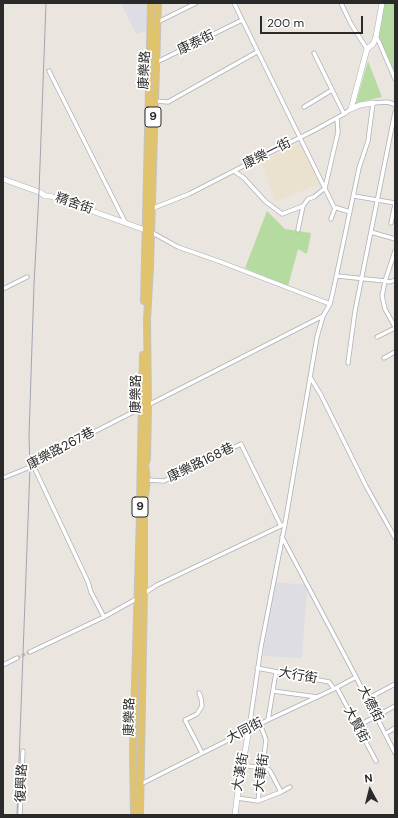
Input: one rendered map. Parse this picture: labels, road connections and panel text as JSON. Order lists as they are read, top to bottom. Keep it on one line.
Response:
{"streets":{"main road":["康樂路","9"],"street":["康泰街","康樂一街","精舍街","康樂路267巷","康樂路168巷","大行街","大德街","大賢街","大同街","大漢街","大華街","復興路"]},"crossings":[["康泰街","康樂路"],["康樂路","9"],["康樂路","康樂一街"],["康樂路","精舍街"],["康樂路","康樂路267巷"],["康樂路","康樂路168巷"],["康樂路","大同街"],["9","大同街"],["大行街","大賢街"],["大行街","大同街"],["大德街","大同街"],["大賢街","大同街"],["大同街","大漢街"],["大同街","大華街"],["大漢街","大華街"]],"scale_bar":"200 m","north":"top"}
